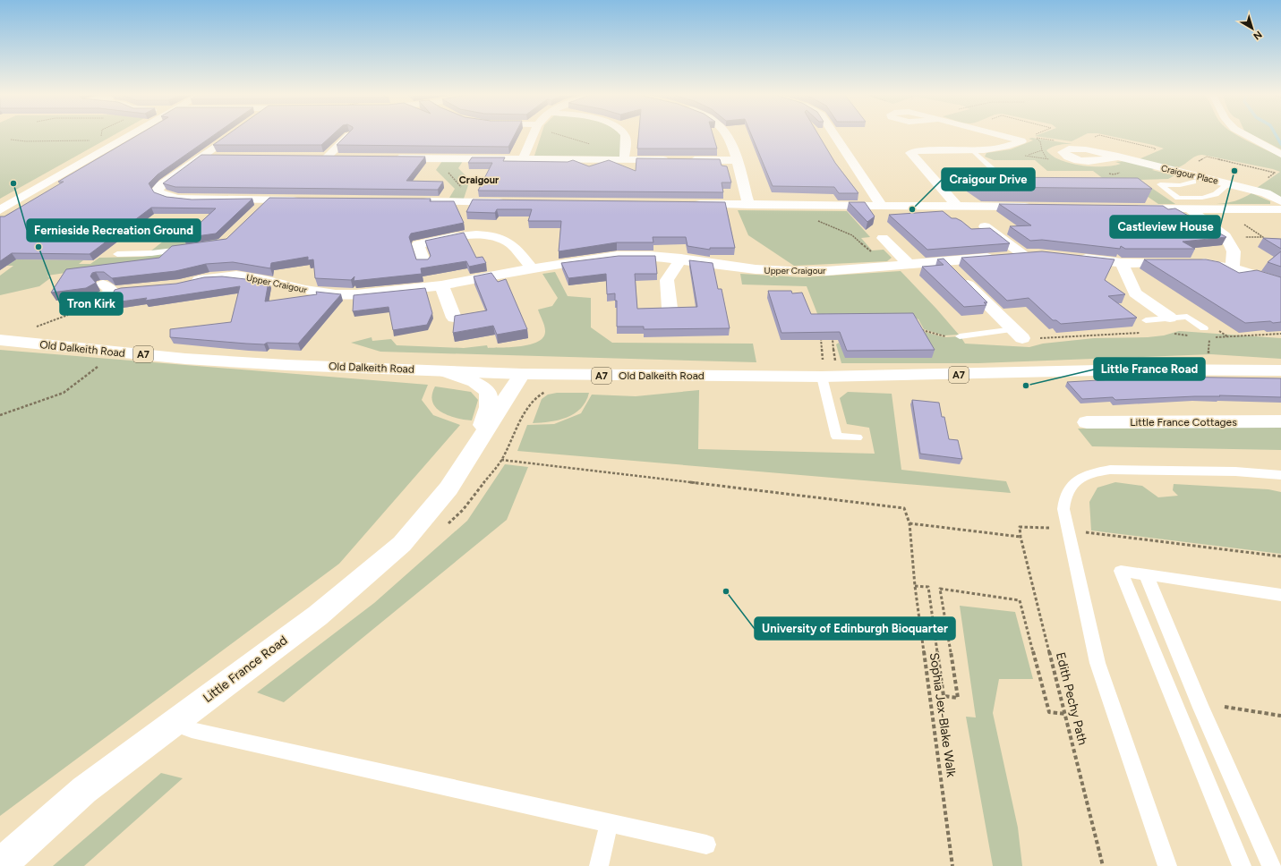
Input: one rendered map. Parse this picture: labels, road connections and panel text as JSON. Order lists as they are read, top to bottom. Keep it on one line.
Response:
{"streets":{"street":["Craigour Place","Upper Craigour","Old Dalkeith Road","A7","Little France Cottages","Little France Road"],"path":["Edith Pechy Path","Sophia Jex-Blake Walk"]},"crossings":[["Old Dalkeith Road","Little France Road"]],"districts":["Craigour"],"places":["Castleview House","Fernieside Recreation Ground","Craigour Drive","Tron Kirk","Little France Road","University of Edinburgh Bioquarter"],"north":"bottom right"}
